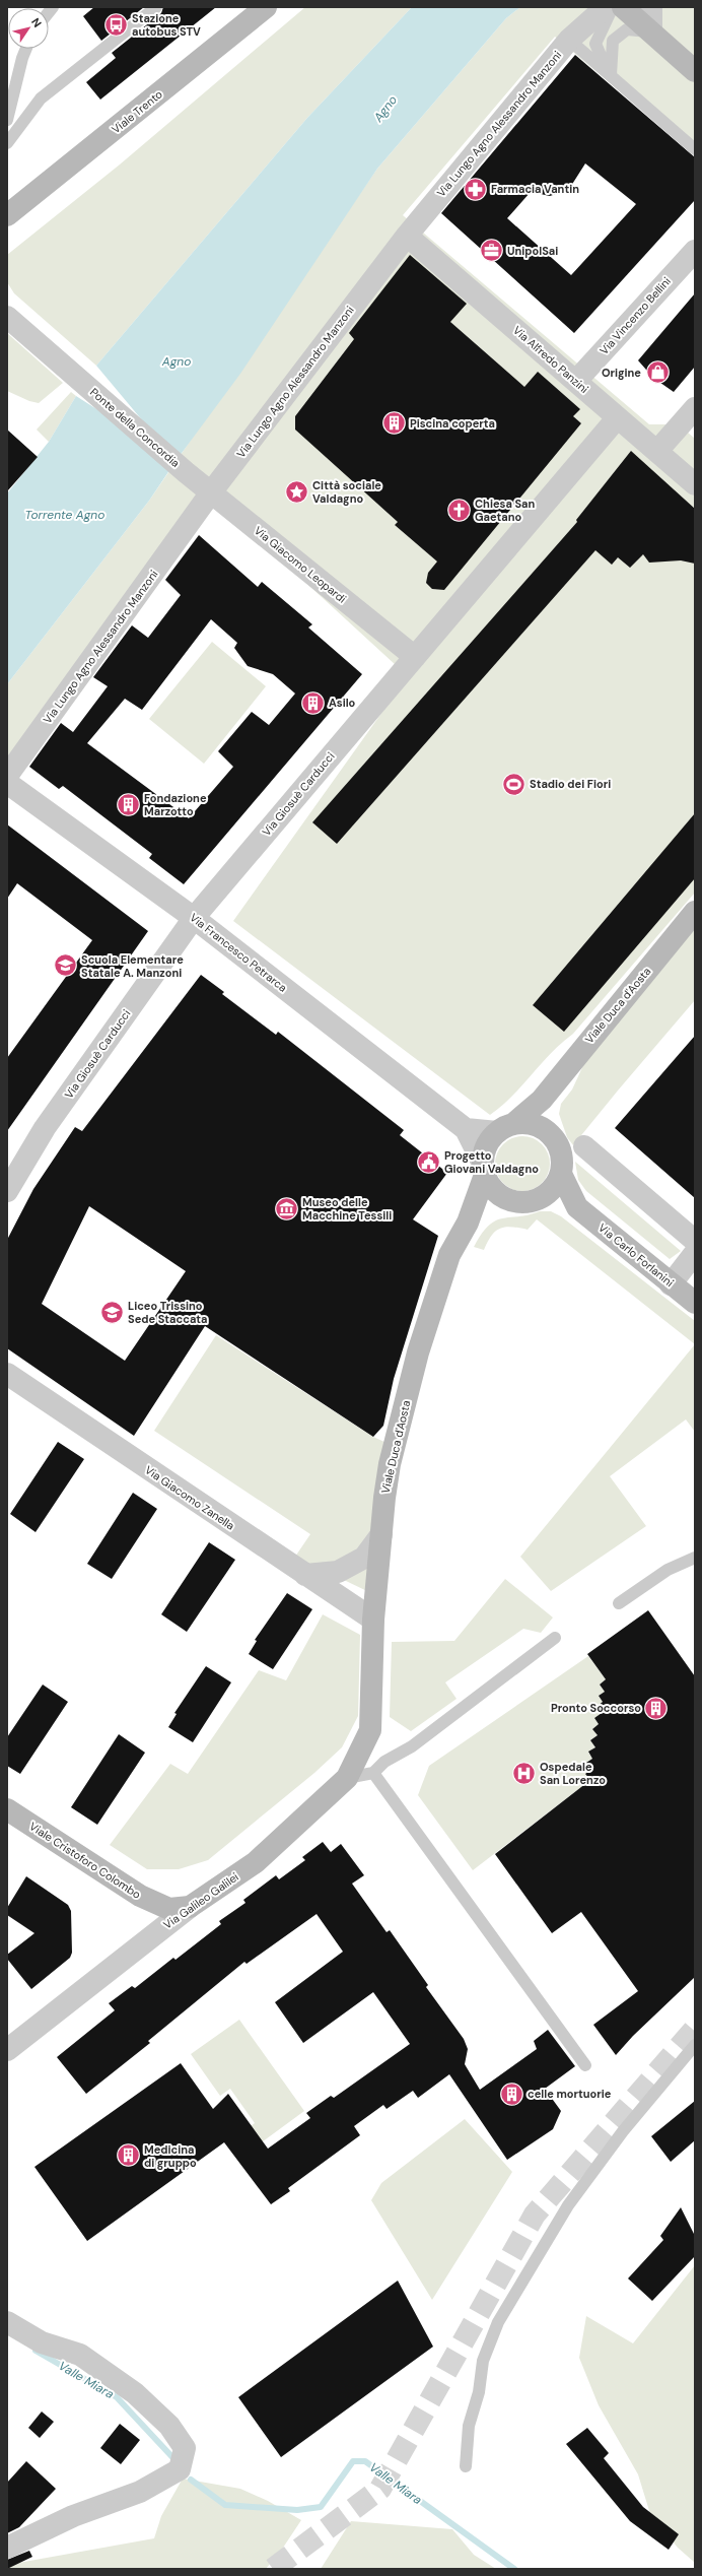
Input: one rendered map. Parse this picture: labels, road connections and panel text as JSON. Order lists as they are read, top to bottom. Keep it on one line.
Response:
{"streets":{"street":["Viale Trento","Via Lungo Agno Alessandro Manzoni","Via Vincenzo Bellini","Via Alfredo Panzini","Ponte della Concordia","Via Giacomo Leopardi","Via Giosuè Carducci","Via Francesco Petrarca","Viale Duca d'Aosta","Via Carlo Forlanini","Via Giacomo Zanella","Viale Cristoforo Colombo","Via Galileo Galilei"]},"crossings":[["Via Lungo Agno Alessandro Manzoni","Via Alfredo Panzini"],["Via Lungo Agno Alessandro Manzoni","Via Giacomo Leopardi"],["Via Vincenzo Bellini","Via Alfredo Panzini"],["Via Alfredo Panzini","Via Giosuè Carducci"],["Ponte della Concordia","Via Giacomo Leopardi"],["Via Giacomo Leopardi","Via Giosuè Carducci"],["Via Giosuè Carducci","Via Francesco Petrarca"],["Viale Duca d'Aosta","Via Giacomo Zanella"],["Viale Duca d'Aosta","Via Galileo Galilei"],["Viale Cristoforo Colombo","Via Galileo Galilei"]],"water":["Agno","Torrente Agno","Valle Miara"],"places":{"bus stop":["Stazione autobus STV"],"pharmacy":["Farmacia Vantin"],"office":["UnipolSai"],"shop":["Origine"],"building":["Piscina coperta","Asilo","Fondazione Marzotto","Pronto Soccorso","celle mortuorie","Medicina di gruppo"],"place":["Città sociale Valdagno"],"church":["Chiesa San Gaetano"],"sports":["Stadio dei Fiori"],"school or university":["Scuola Elementare Statale A. Manzoni","Liceo Trissino Sede Staccata"],"public building":["Progetto Giovani Valdagno"],"museum":["Museo delle Macchine Tessili"],"hospital":["Ospedale San Lorenzo"]},"north":"top right"}
